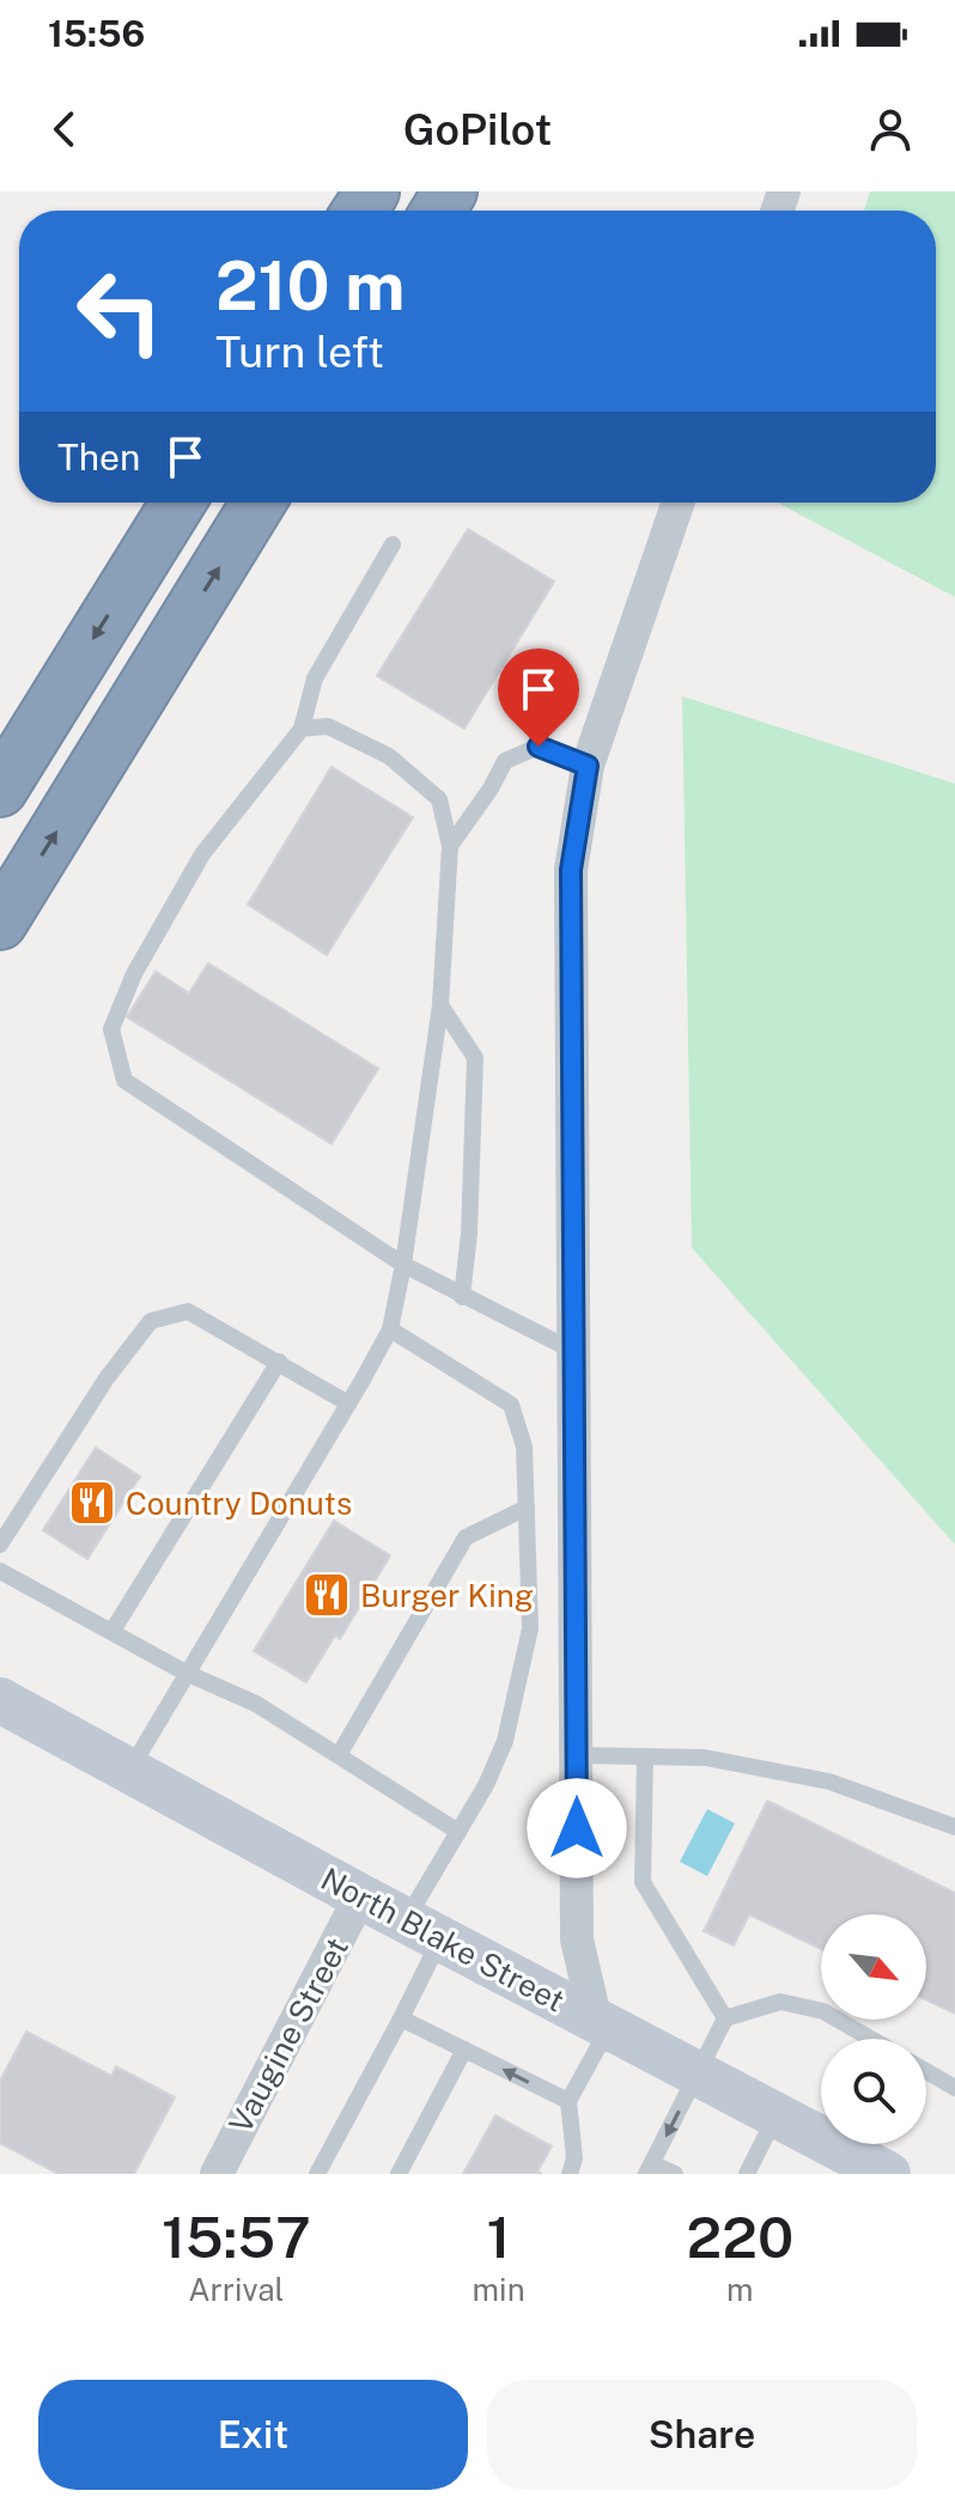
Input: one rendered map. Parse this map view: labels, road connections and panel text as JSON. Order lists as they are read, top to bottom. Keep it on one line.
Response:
{"streets":{"main road":["North Blake Street"],"street":["Vaugine Street"]},"crossings":[["North Blake Street","Vaugine Street"]],"places":{"restaurant":["Country Donuts","Burger King"]},"north":"bottom right","page":{"status":"15:56","header":"GoPilot","turn":["210 m","Turn left"],"then":"Then","eta":["15:57","Arrival","1","min","220","m"],"buttons":["Exit","Share"]}}
